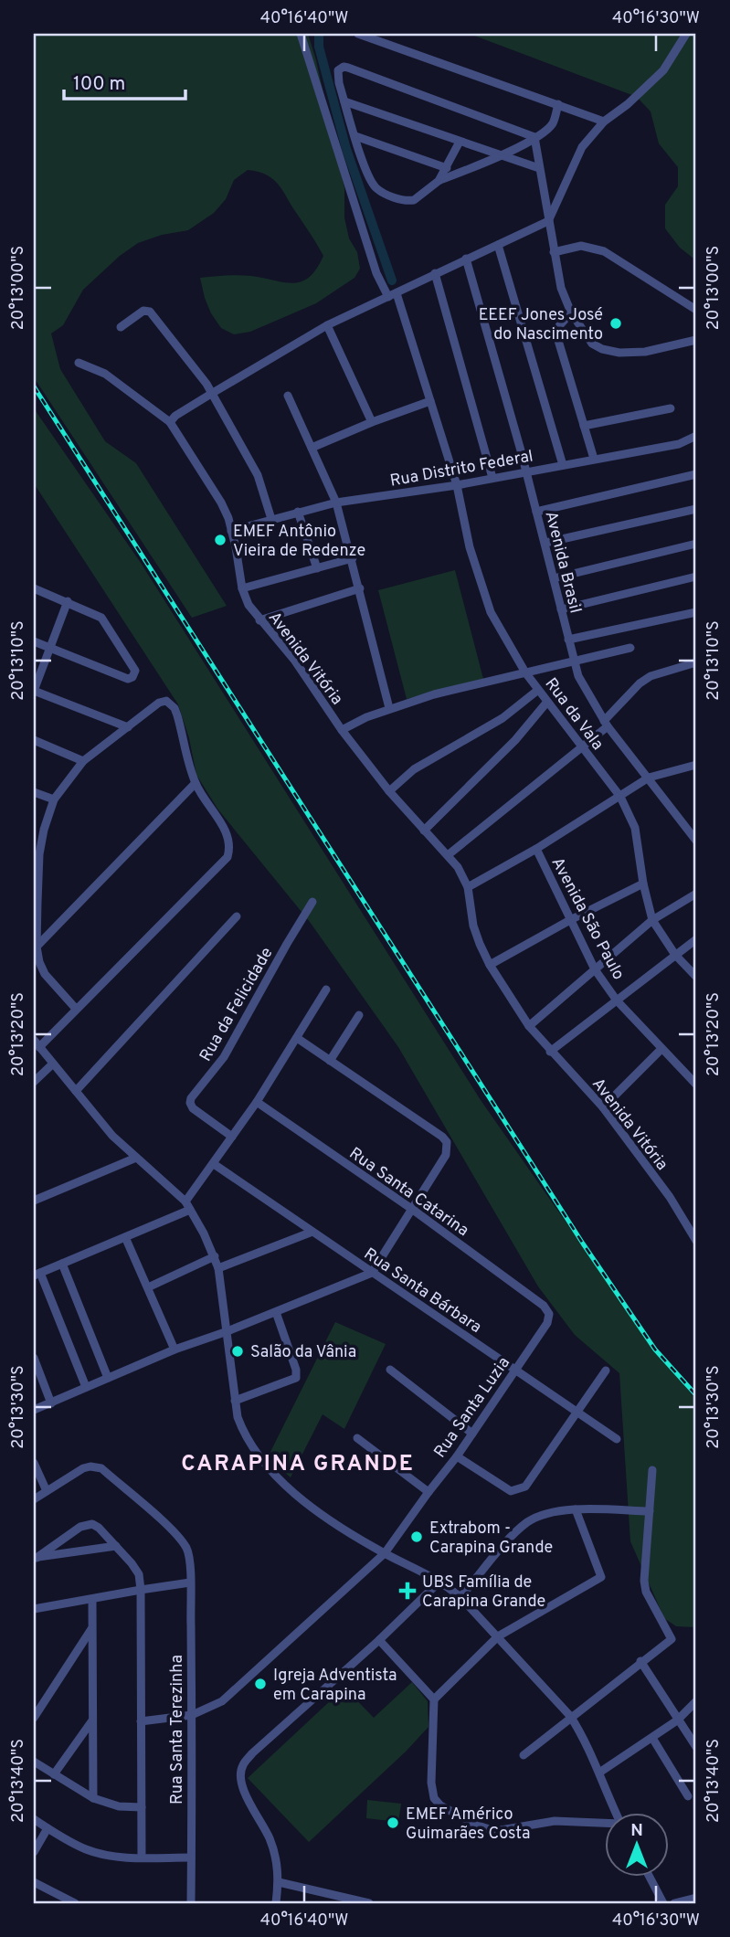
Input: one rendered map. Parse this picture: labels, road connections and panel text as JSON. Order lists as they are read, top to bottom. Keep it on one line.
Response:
{"streets":{"street":["Rua Distrito Federal","Avenida Brasil","Avenida Vitória","Rua da Vala","Avenida São Paulo","Rua da Felicidade","Rua Santa Catarina","Rua Santa Bárbara","Rua Santa Luzia","Rua Santa Terezinha"]},"crossings":[["Rua Distrito Federal","Avenida Brasil"],["Rua Distrito Federal","Avenida Vitória"],["Rua Distrito Federal","Rua da Vala"],["Rua Santa Catarina","Rua Santa Luzia"],["Rua Santa Bárbara","Rua Santa Luzia"],["Rua Santa Luzia","Rua Santa Terezinha"]],"districts":["CARAPINA GRANDE"],"places":{"other":["EEEF Jones José do Nascimento","EMEF Antônio Vieira de Redenze","Salão da Vânia","Extrabom - Carapina Grande","Igreja Adventista em Carapina","EMEF Américo Guimarães Costa"],"health":["UBS Família de Carapina Grande"]},"scale_bar":"100 m","north":"top","coordinates":["40°16'40\"W","40°16'30\"W","20°13'00\"S","20°13'10\"S","20°13'20\"S","20°13'30\"S","20°13'40\"S"]}
